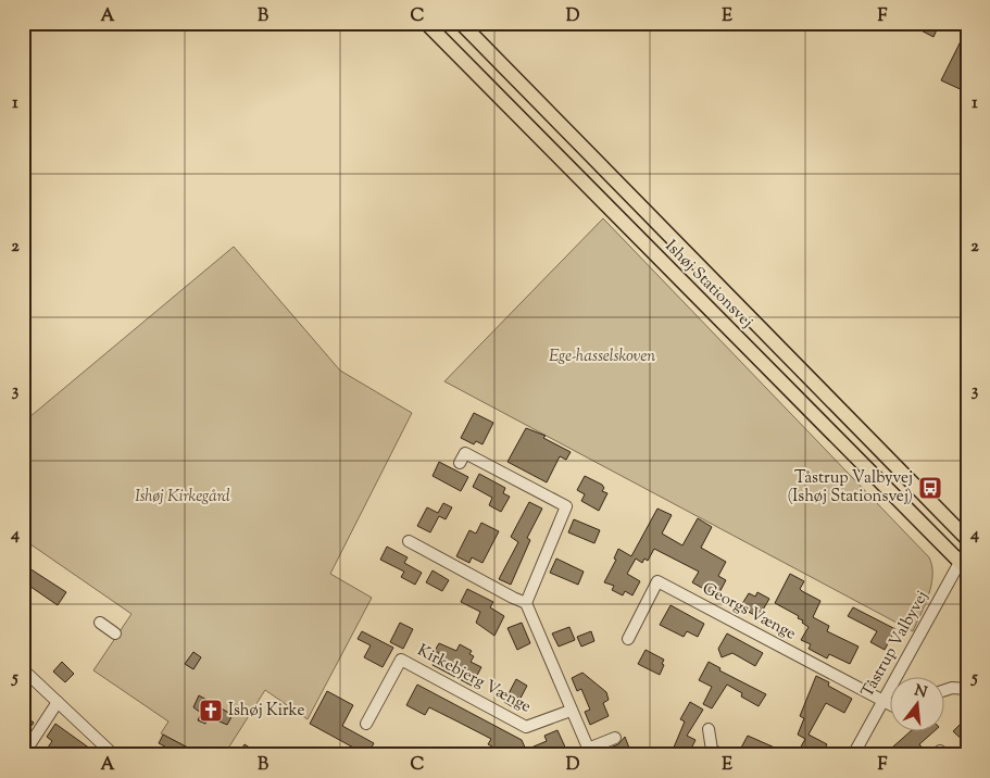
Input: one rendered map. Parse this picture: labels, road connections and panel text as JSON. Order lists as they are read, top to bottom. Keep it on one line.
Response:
{"streets":{"main road":["Ishøj Stationsvej"],"street":["Georgs Vænge","Tåstrup Valbyvej","Kirkebjerg Vænge"]},"crossings":[["Ishøj Stationsvej","Tåstrup Valbyvej"],["Georgs Vænge","Tåstrup Valbyvej"]],"parks":["Ege-hasselskoven","Ishøj Kirkegård"],"places":{"bus stop":["Tåstrup Valbyvej (Ishøj Stationsvej)"],"church":["Ishøj Kirke"]},"north":"top","grid":{"columns":["A","B","C","D","E","F"],"rows":["1","2","3","4","5"]}}
